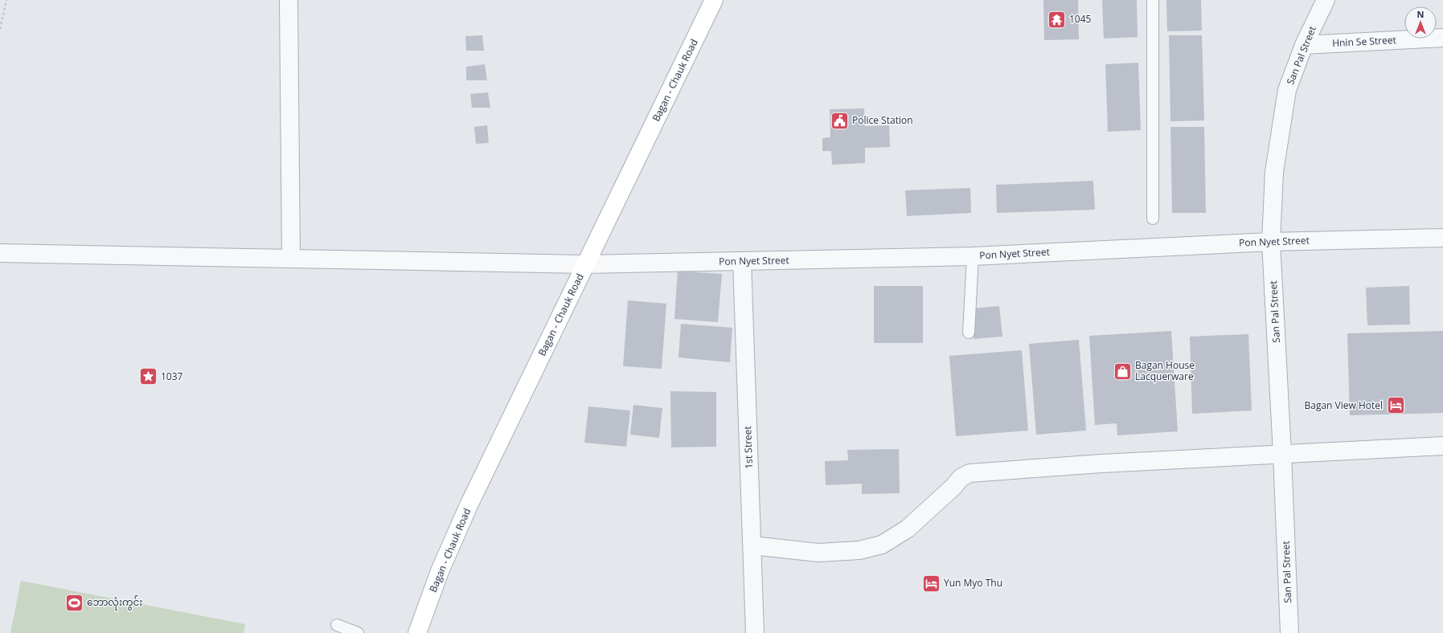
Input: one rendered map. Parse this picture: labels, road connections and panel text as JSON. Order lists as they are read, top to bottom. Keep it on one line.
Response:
{"streets":{"main road":["Bagan - Chauk Road"],"street":["Hnin Se Street","San Pal Street","Pon Nyet Street","1st Street"]},"crossings":[["Hnin Se Street","San Pal Street"],["San Pal Street","Pon Nyet Street"],["Bagan - Chauk Road","Pon Nyet Street"],["Pon Nyet Street","1st Street"]],"places":{"temple":["1045"],"public building":["Police Station"],"shop":["Bagan House Lacquerware"],"place":["1037"],"hotel":["Bagan View Hotel","Yun Myo Thu"],"sports":["ဘောလုံးကွင်း"]},"north":"top"}
